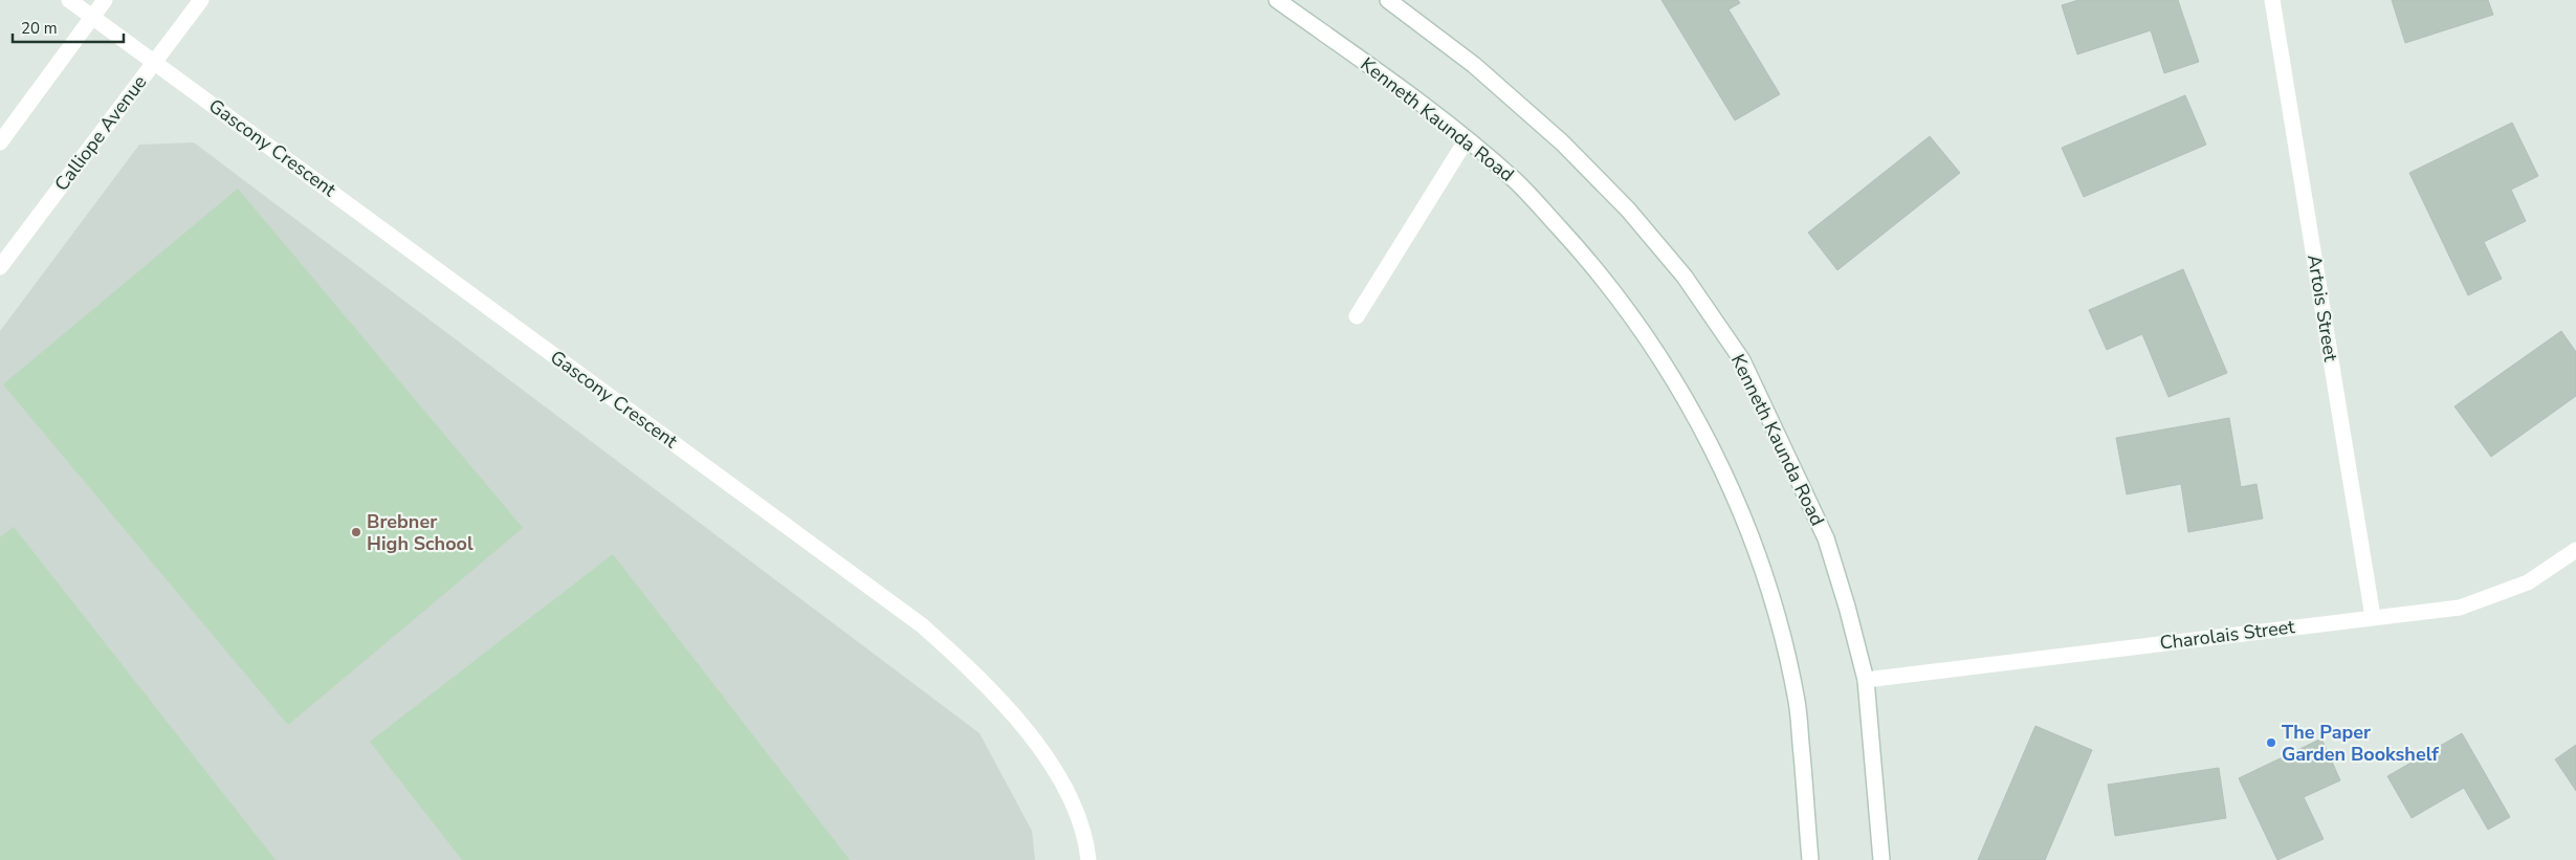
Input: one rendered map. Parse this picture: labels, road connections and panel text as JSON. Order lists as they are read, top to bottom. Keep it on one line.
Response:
{"streets":{"street":["Kenneth Kaunda Road","Calliope Avenue","Gascony Crescent","Artois Street","Charolais Street"]},"crossings":[["Kenneth Kaunda Road","Charolais Street"],["Calliope Avenue","Gascony Crescent"],["Artois Street","Charolais Street"]],"places":["Brebner High School","The Paper Garden Bookshelf"],"scale_bar":"20 m"}
